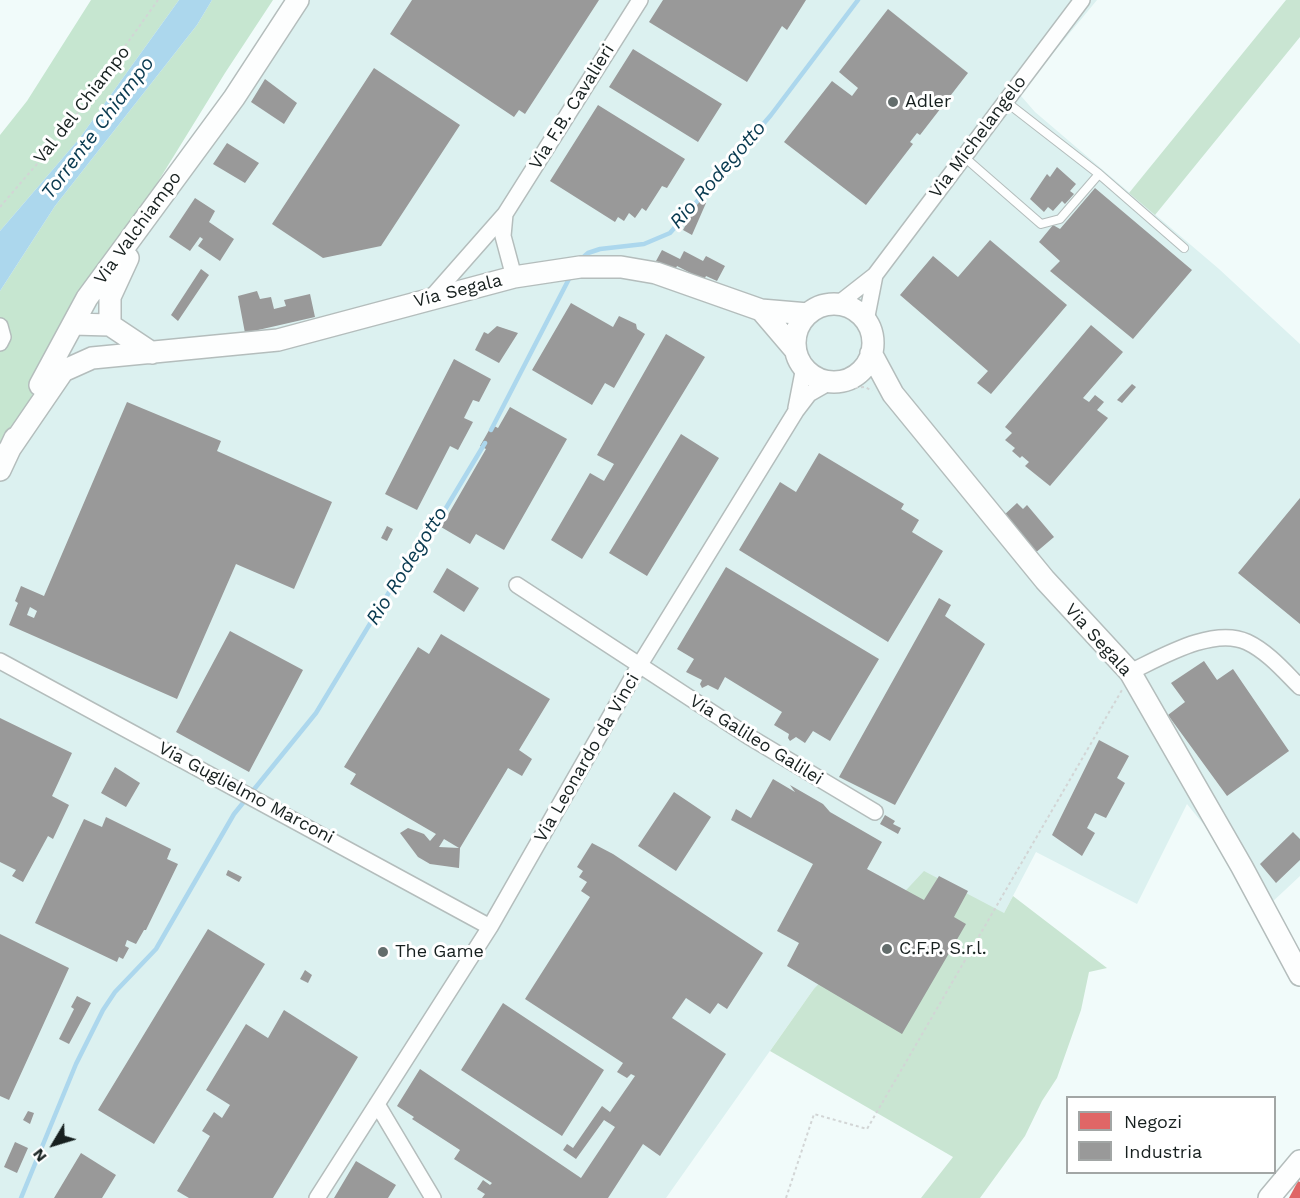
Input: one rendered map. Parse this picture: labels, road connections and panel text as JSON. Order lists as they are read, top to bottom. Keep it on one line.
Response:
{"streets":{"street":["Via F.B. Cavalieri","Via Michelangelo","Via Valchiampo","Via Segala","Via Galileo Galilei","Via Leonardo da Vinci","Via Guglielmo Marconi"],"path":["Val del Chiampo"]},"crossings":[["Via F.B. Cavalieri","Via Segala"],["Via Michelangelo","Via Segala"],["Via Michelangelo","Via Leonardo da Vinci"],["Via Valchiampo","Via Segala"],["Via Segala","Via Leonardo da Vinci"],["Via Galileo Galilei","Via Leonardo da Vinci"],["Via Leonardo da Vinci","Via Guglielmo Marconi"]],"water":["Torrente Chiampo","Rio Rodegotto"],"places":["Adler","C.F.P. S.r.l.","The Game"],"legend":["Negozi","Industria"],"north":"bottom left"}
